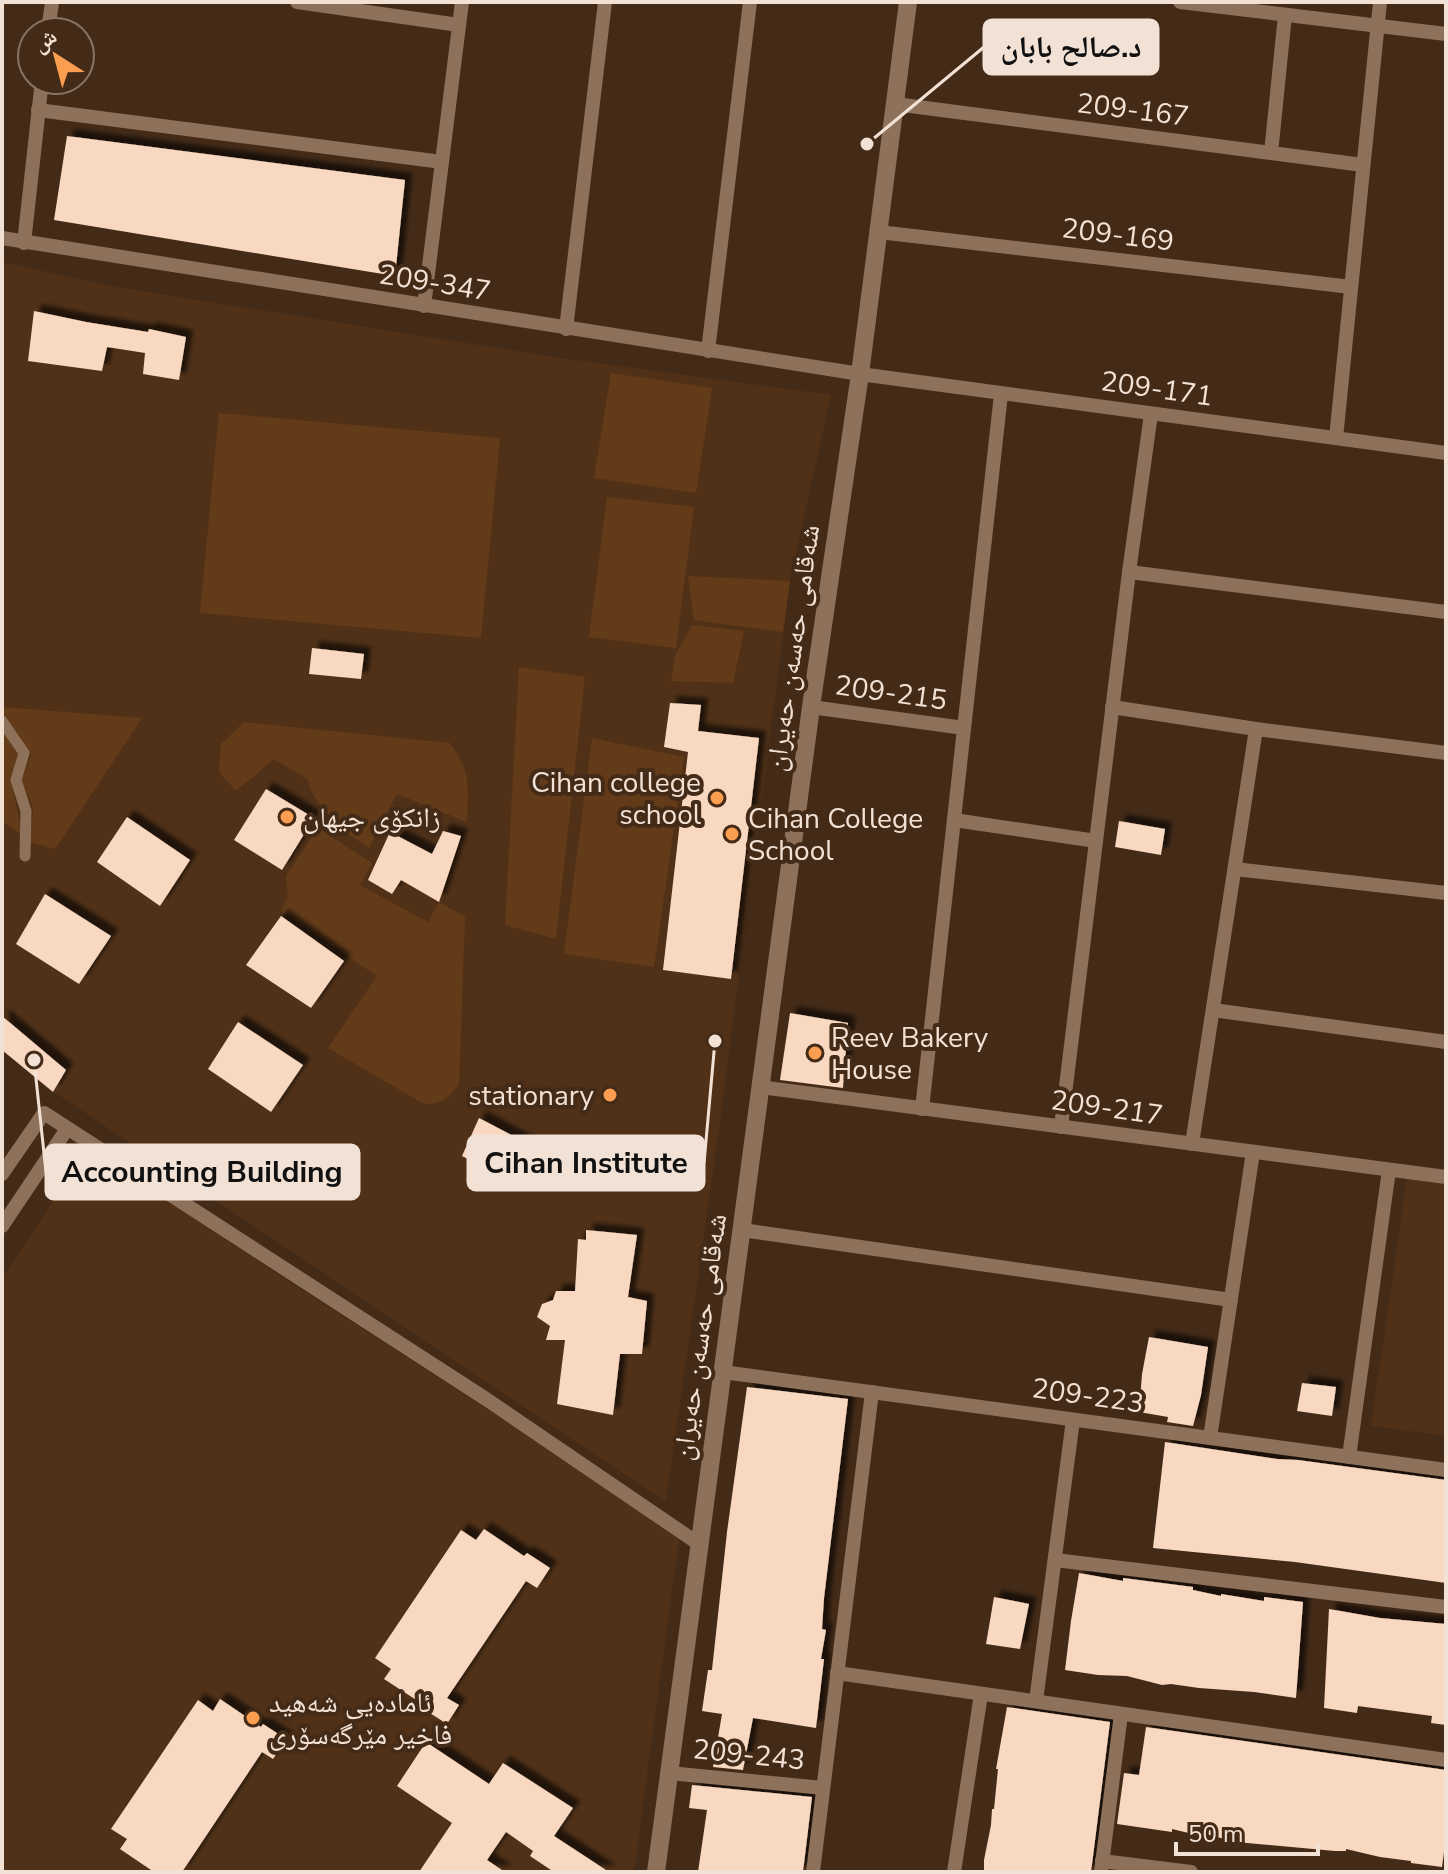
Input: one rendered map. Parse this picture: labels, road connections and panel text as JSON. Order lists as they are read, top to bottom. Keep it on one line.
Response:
{"streets":{"street":["209-167","209-169","209-347","209-171","شەقامی حەسەن حەیران","209-215","209-217","209-223","209-243"]},"crossings":[["209-167","شەقامی حەسەن حەیران"],["209-169","شەقامی حەسەن حەیران"],["209-347","209-171"],["209-347","شەقامی حەسەن حەیران"],["209-171","شەقامی حەسەن حەیران"],["شەقامی حەسەن حەیران","209-215"],["شەقامی حەسەن حەیران","209-217"],["شەقامی حەسەن حەیران","209-223"],["شەقامی حەسەن حەیران","209-243"]],"places":["د.صالح بابان","Cihan college school","زانکۆی جیھان","Cihan College School","Cihan Institute","Reev Bakery House","Accounting Building","stationary","ئامادەیی شەهید فاخیر مێرگەسۆری"],"scale_bar":"50 m","north":"top left"}
